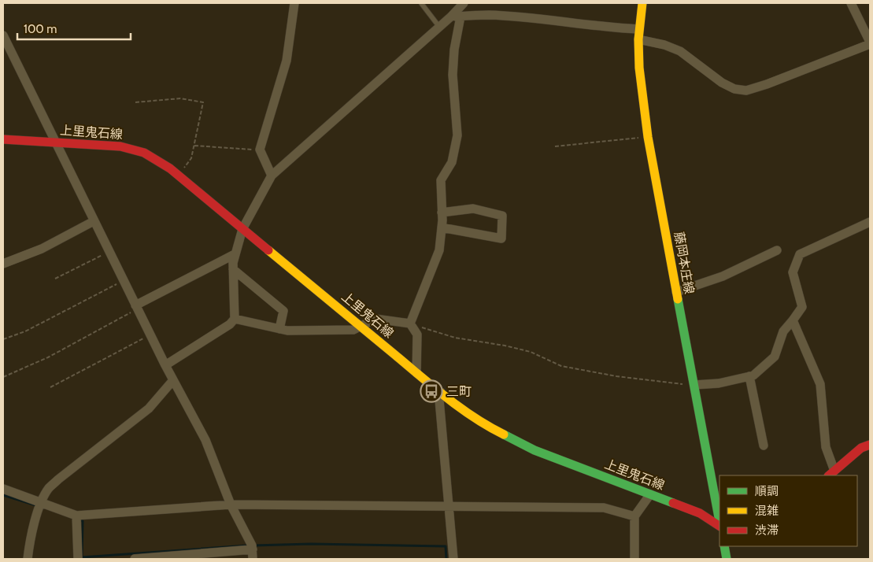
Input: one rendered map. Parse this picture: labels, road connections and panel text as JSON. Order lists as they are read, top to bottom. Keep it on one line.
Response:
{"streets":{"main road":["上里鬼石線","藤岡本庄線"]},"places":{"bus stop":["三町"]},"legend":["順調","混雑","渋滞"],"scale_bar":"100 m"}
